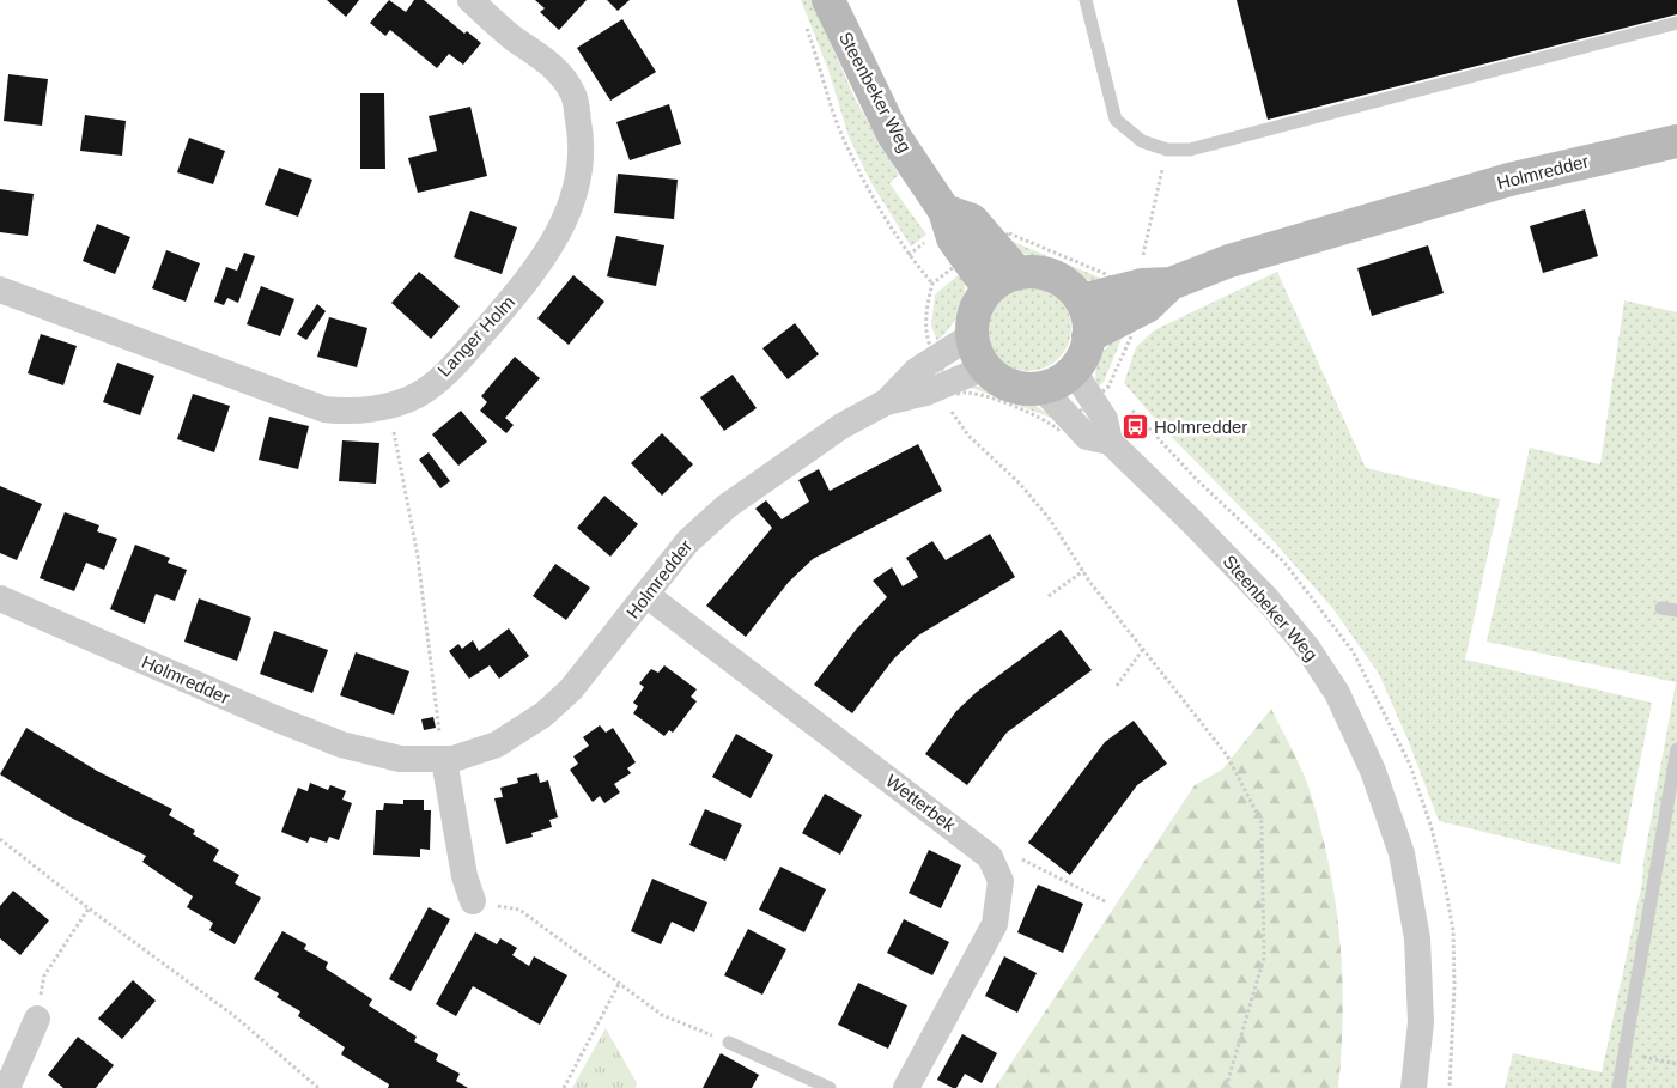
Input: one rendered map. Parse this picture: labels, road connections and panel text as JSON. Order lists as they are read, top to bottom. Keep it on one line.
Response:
{"streets":{"street":["Steenbeker Weg","Holmredder","Langer Holm","Wetterbek"]},"crossings":[["Steenbeker Weg","Holmredder"],["Holmredder","Wetterbek"]],"places":{"bus stop":["Holmredder"]}}
